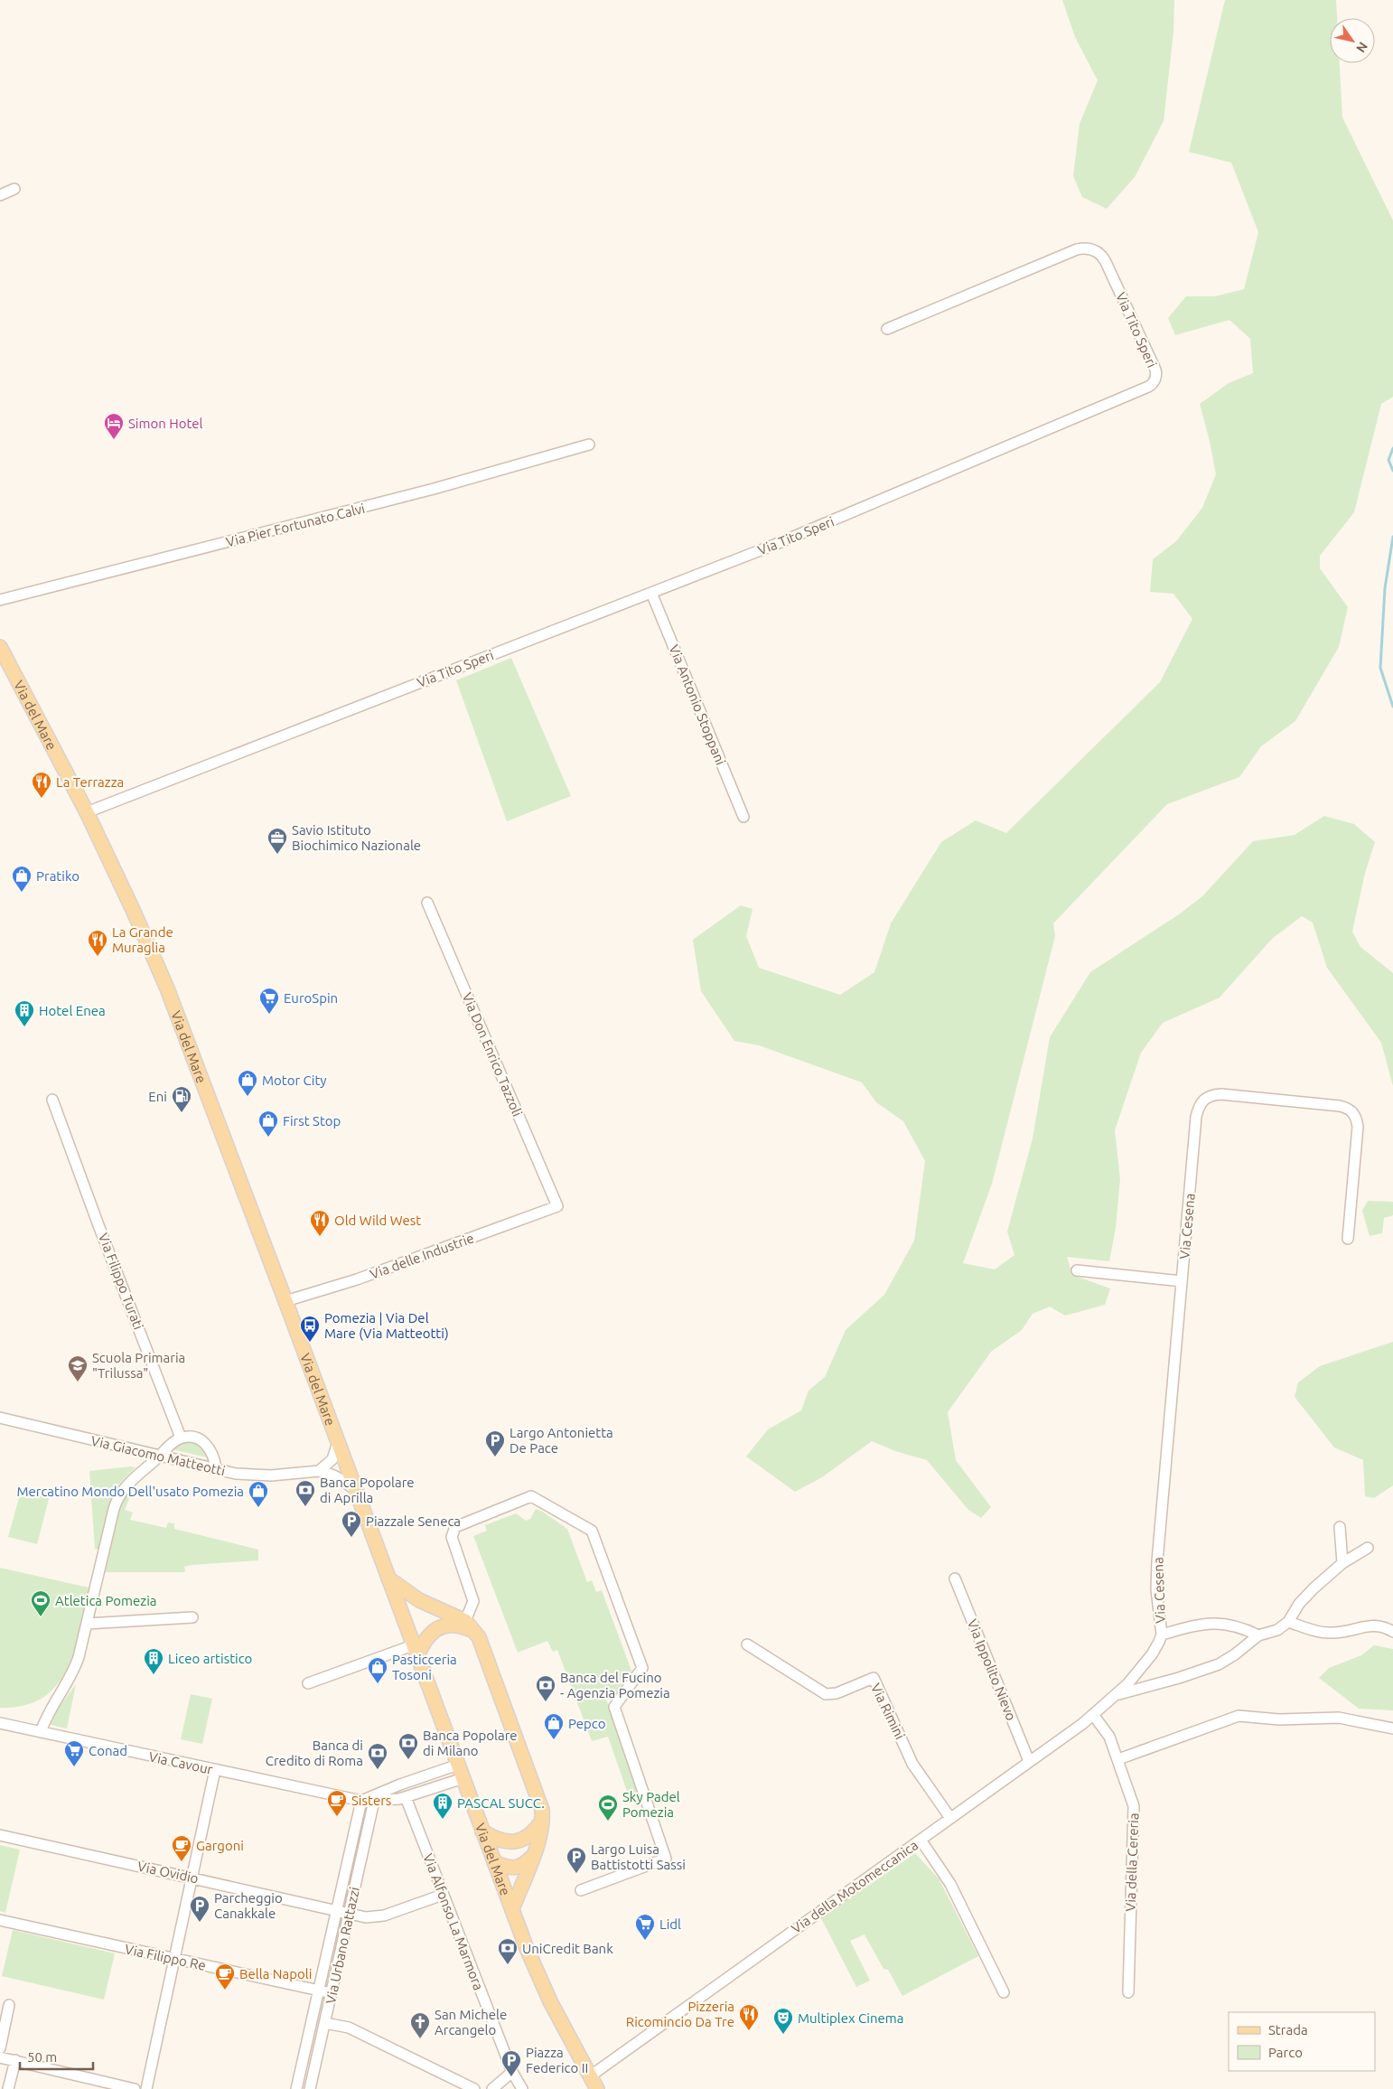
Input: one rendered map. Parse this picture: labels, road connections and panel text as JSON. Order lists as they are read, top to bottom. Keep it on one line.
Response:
{"streets":{"main road":["Via del Mare"],"street":["Via Tito Speri","Via Pier Fortunato Calvi","Via Antonio Stoppani","Via Don Enrico Tazzoli","Via Cesena","Via delle Industrie","Via Filippo Turati","Via Giacomo Matteotti","Via Ippolito Nievo","Via Rimini","Via Cavour","Via della Cereria","Via Ovidio","Via della Motomeccanica","Via Alfonso La Marmora","Via Urbano Rattazzi","Via Filippo Re"]},"crossings":[["Via Tito Speri","Via Antonio Stoppani"],["Via Tito Speri","Via del Mare"],["Via del Mare","Via delle Industrie"],["Via del Mare","Via Giacomo Matteotti"],["Via del Mare","Via Cavour"],["Via del Mare","Via della Motomeccanica"],["Via Don Enrico Tazzoli","Via delle Industrie"],["Via Cesena","Via della Motomeccanica"],["Via Ippolito Nievo","Via della Motomeccanica"],["Via Rimini","Via della Motomeccanica"],["Via Cavour","Via Alfonso La Marmora"],["Via Cavour","Via Urbano Rattazzi"],["Via della Cereria","Via della Motomeccanica"],["Via Ovidio","Via Alfonso La Marmora"],["Via Ovidio","Via Urbano Rattazzi"],["Via Urbano Rattazzi","Via Filippo Re"]],"places":{"hotel":["Simon Hotel"],"restaurant":["La Terrazza","La Grande Muraglia","Old Wild West","Pizzeria Ricomincio Da Tre"],"office":["Savio Istituto Biochimico Nazionale"],"shop":["Pratiko","Motor City","First Stop","Mercatino Mondo Dell'usato Pomezia","Pasticceria Tosoni","Pepco"],"supermarket":["EuroSpin","Conad","Lidl"],"building":["Hotel Enea","Liceo artistico","PASCAL SUCC."],"fuel station":["Eni"],"bus stop":["Pomezia | Via Del Mare (Via Matteotti)"],"school or university":["Scuola Primaria \"Trilussa\""],"parking":["Largo Antonietta De Pace","Piazzale Seneca","Largo Luisa Battistotti Sassi","Parcheggio Canakkale","Piazza Federico II"],"bank":["Banca Popolare di Aprilla","Banca del Fucino - Agenzia Pomezia","Banca Popolare di Milano","Banca di Credito di Roma","UniCredit Bank"],"sports":["Atletica Pomezia","Sky Padel Pomezia"],"cafe":["Sisters","Gargoni","Bella Napoli"],"theatre":["Multiplex Cinema"],"church":["San Michele Arcangelo"]},"legend":["Strada","Parco"],"scale_bar":"50 m","north":"bottom right"}
